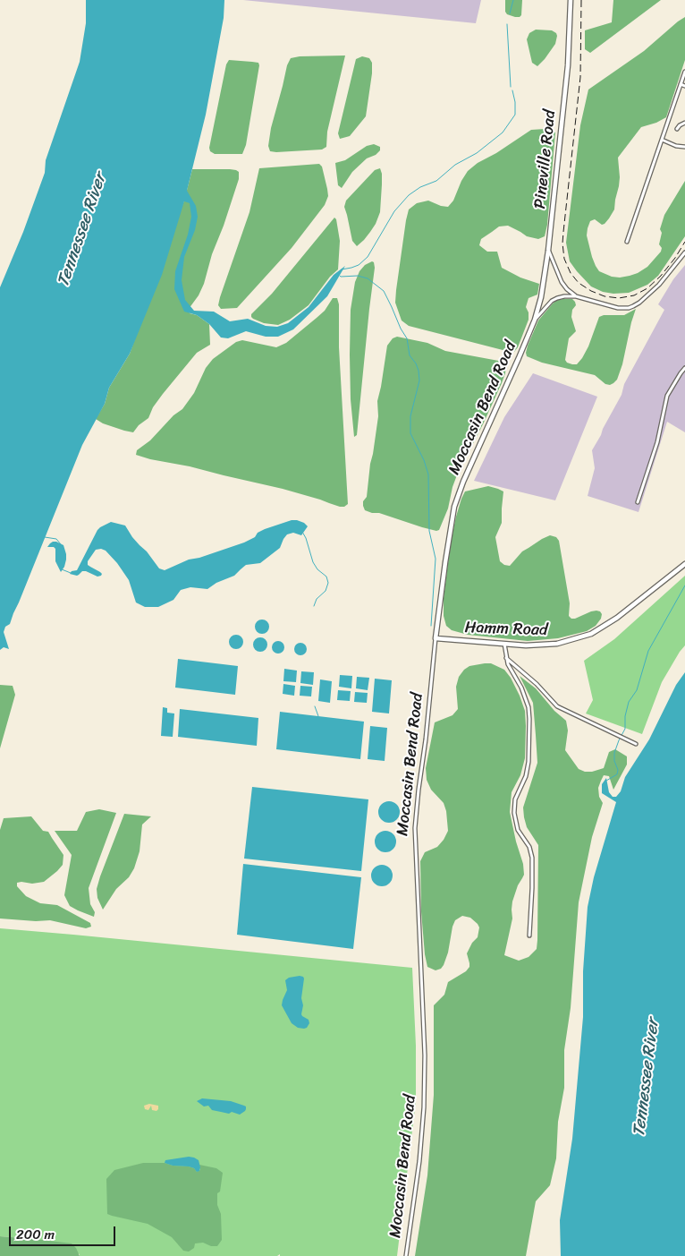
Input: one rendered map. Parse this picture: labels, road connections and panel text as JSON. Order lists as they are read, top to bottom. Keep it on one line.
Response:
{"streets":{"main road":["Pineville Road","Moccasin Bend Road","Hamm Road"]},"crossings":[["Pineville Road","Moccasin Bend Road"],["Moccasin Bend Road","Hamm Road"]],"water":["Tennessee River"],"scale_bar":"200 m"}
